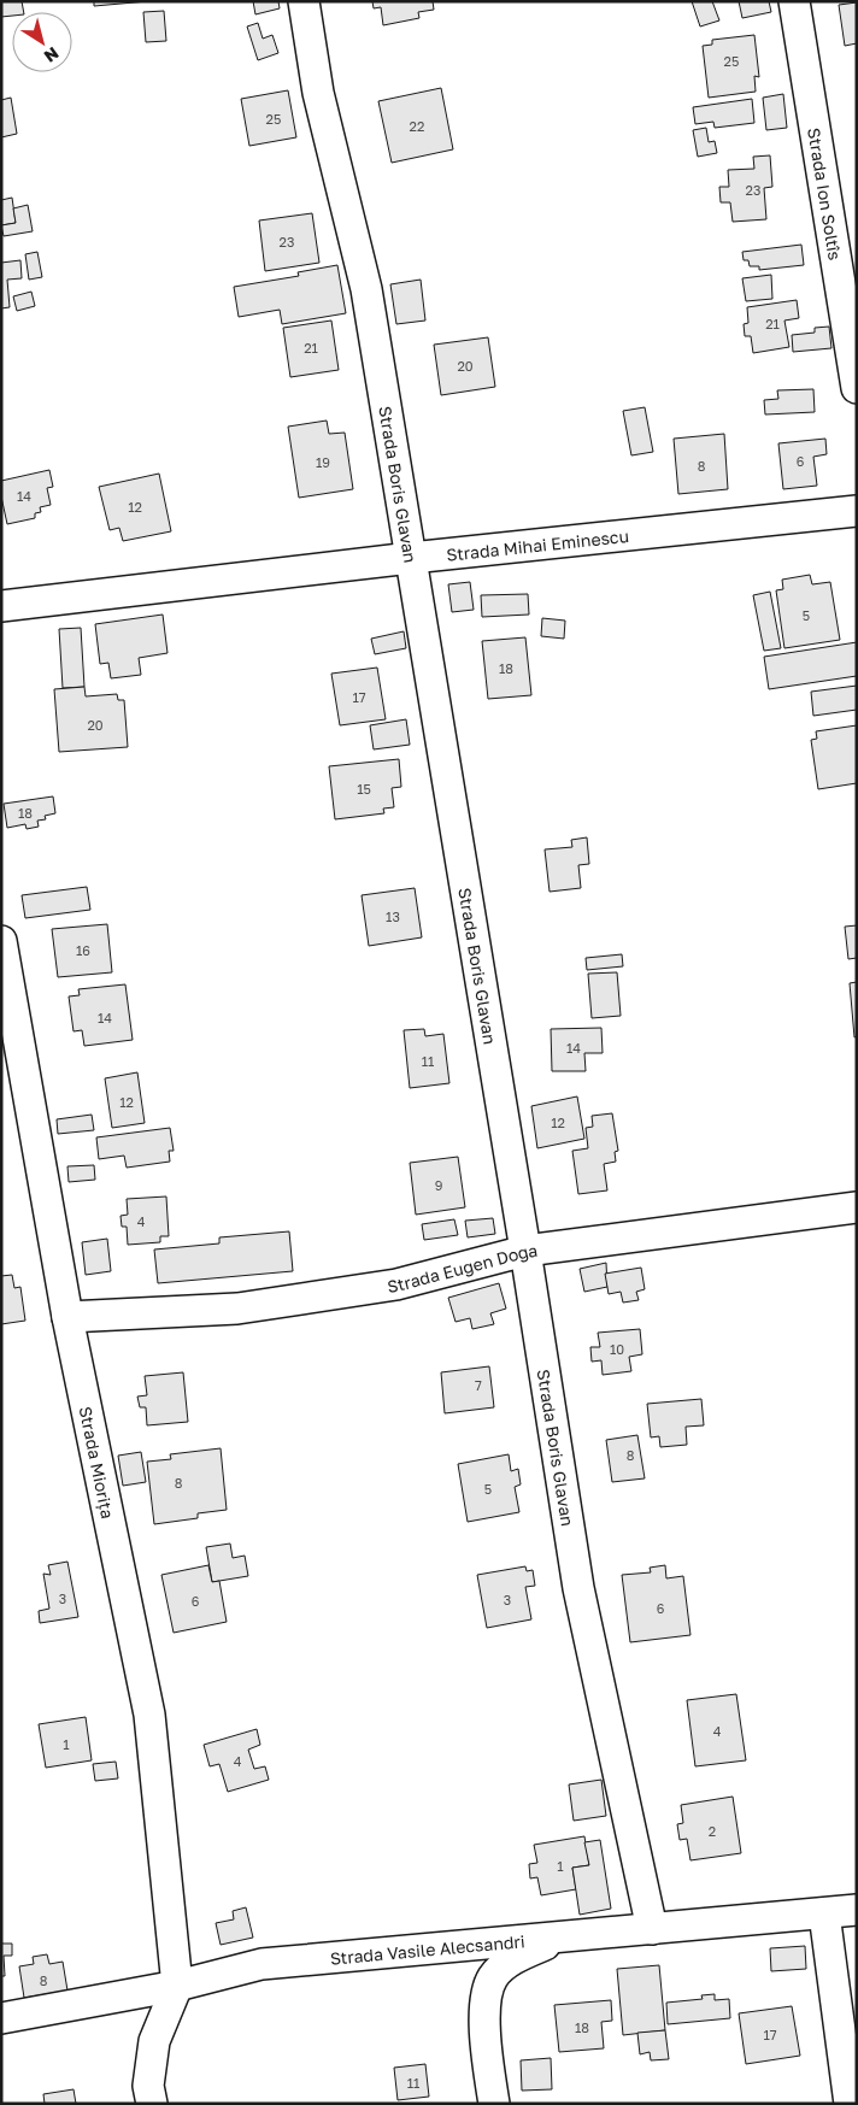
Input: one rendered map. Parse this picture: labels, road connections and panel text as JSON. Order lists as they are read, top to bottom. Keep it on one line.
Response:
{"streets":{"street":["Strada Ion Soltîs","Strada Boris Glavan","Strada Mihai Eminescu","Strada Eugen Doga","Strada Miorița","Strada Vasile Alecsandri"]},"crossings":[["Strada Boris Glavan","Strada Mihai Eminescu"],["Strada Boris Glavan","Strada Eugen Doga"],["Strada Boris Glavan","Strada Vasile Alecsandri"],["Strada Eugen Doga","Strada Miorița"],["Strada Miorița","Strada Vasile Alecsandri"]],"house_numbers":["25","25","22","23","23","21","21","20","6","19","8","14","12","5","18","17","20","15","18","13","16","14","14","11","12","12","9","4","10","7","8","8","5","3","3","6","6","4","1","4","2","1","8","18","17","11"],"north":"bottom right"}
